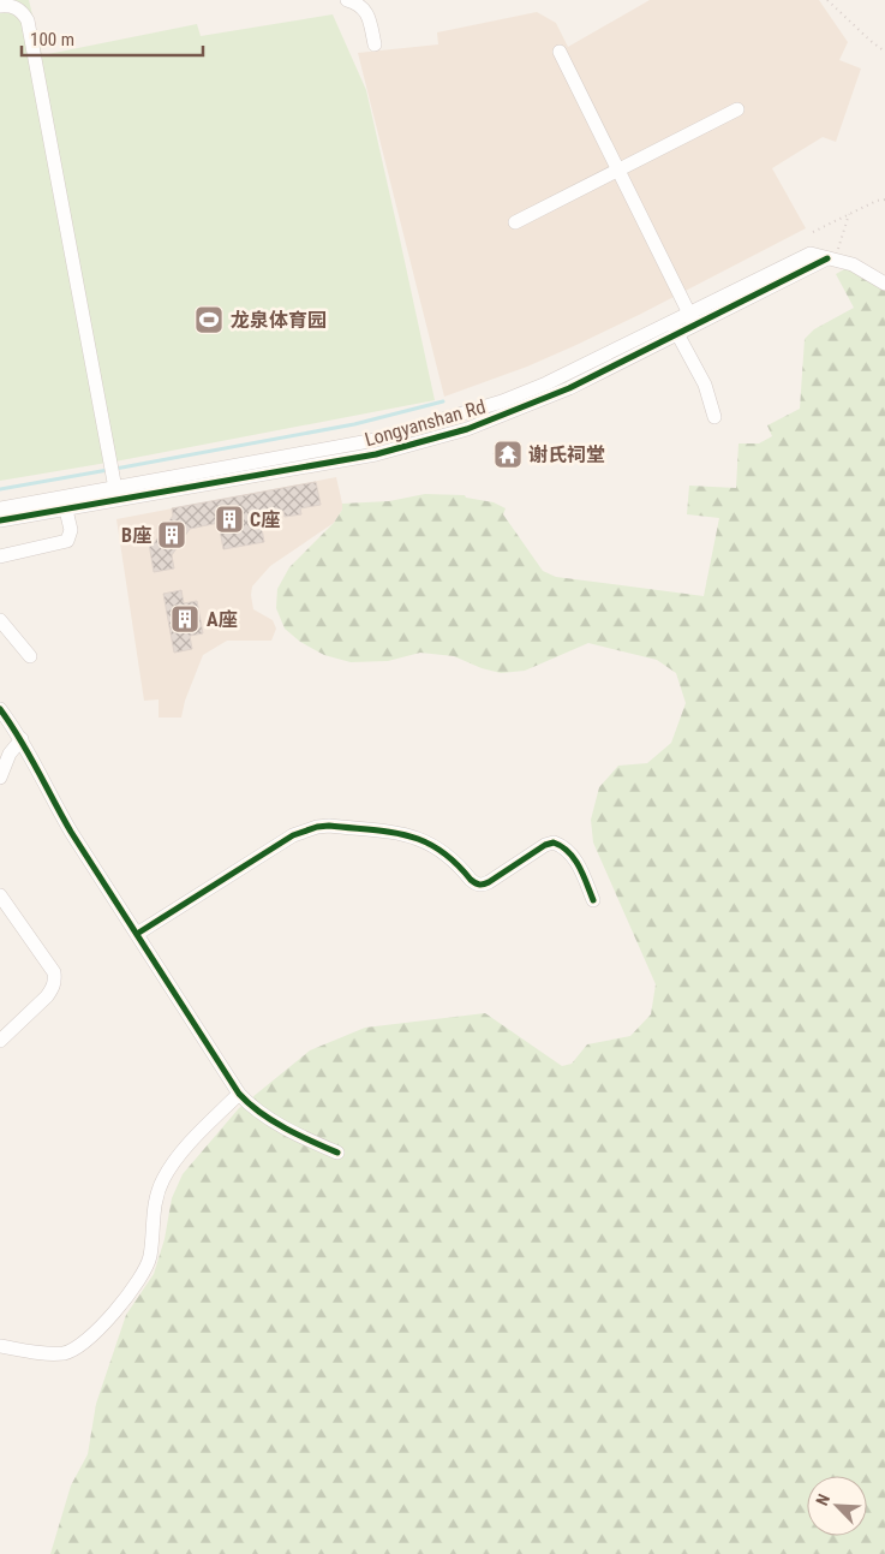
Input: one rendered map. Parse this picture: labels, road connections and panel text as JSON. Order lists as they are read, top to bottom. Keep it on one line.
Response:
{"streets":{"street":["Longyanshan Rd"]},"places":{"sports":["龙泉体育园"],"temple":["谢氏祠堂"],"building":["C座","B座","A座"]},"scale_bar":"100 m","north":"top left"}
